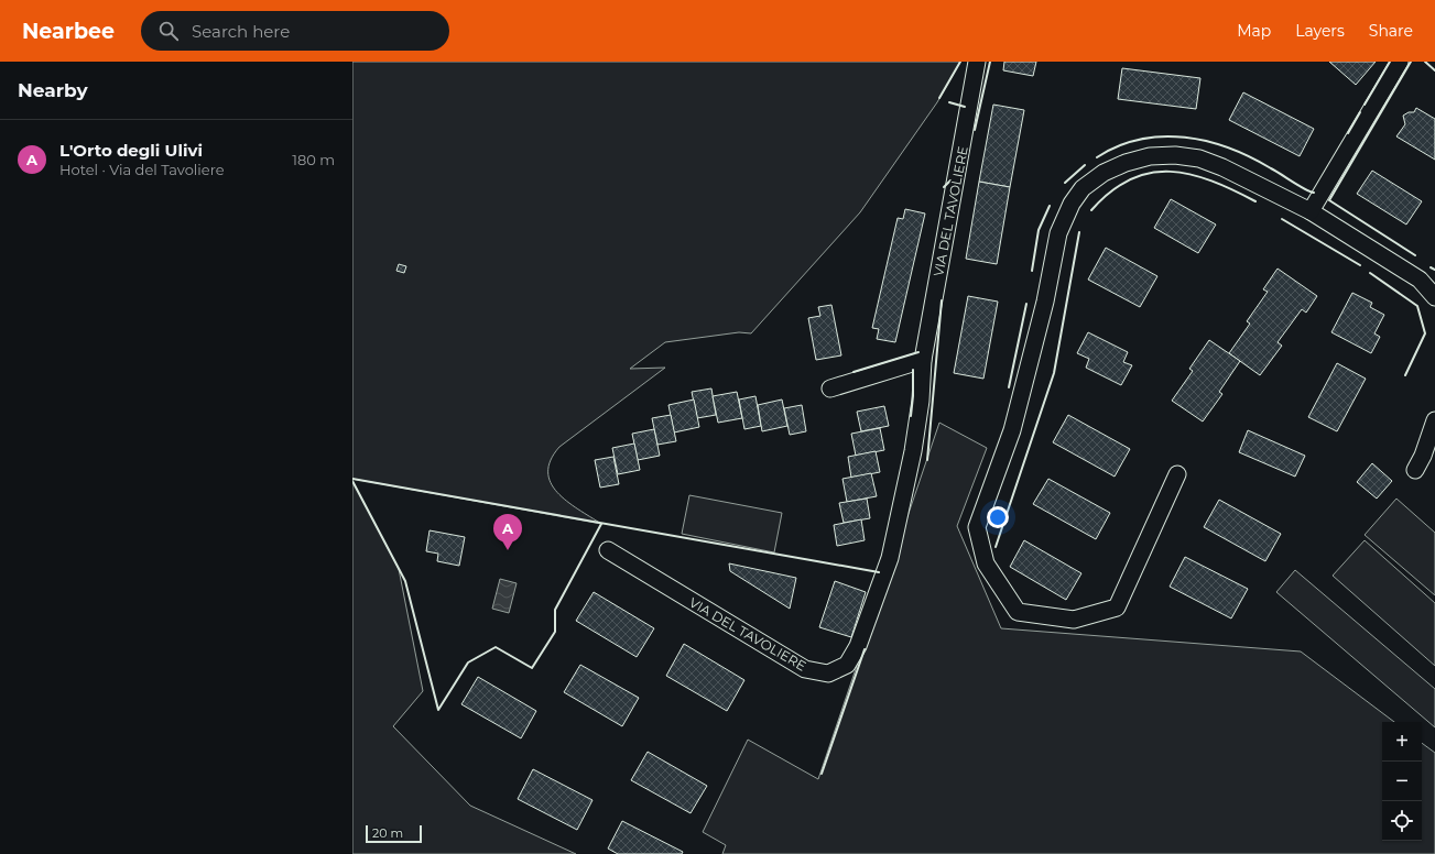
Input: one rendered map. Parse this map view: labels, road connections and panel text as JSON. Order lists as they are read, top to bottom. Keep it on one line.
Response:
{"streets":{"street":["VIA DEL TAVOLIERE"]},"scale_bar":"20 m","page":{"header":"Nearbee","search":"Search here","nav":["Map","Layers","Share"],"heading":"Nearby","list":[{"mark":"A","name":"L'Orto degli Ulivi","note":"Hotel · Via del Tavoliere","value":"180 m"}],"pins":"A","map_buttons":["+","−"],"scale":"20 m"}}
